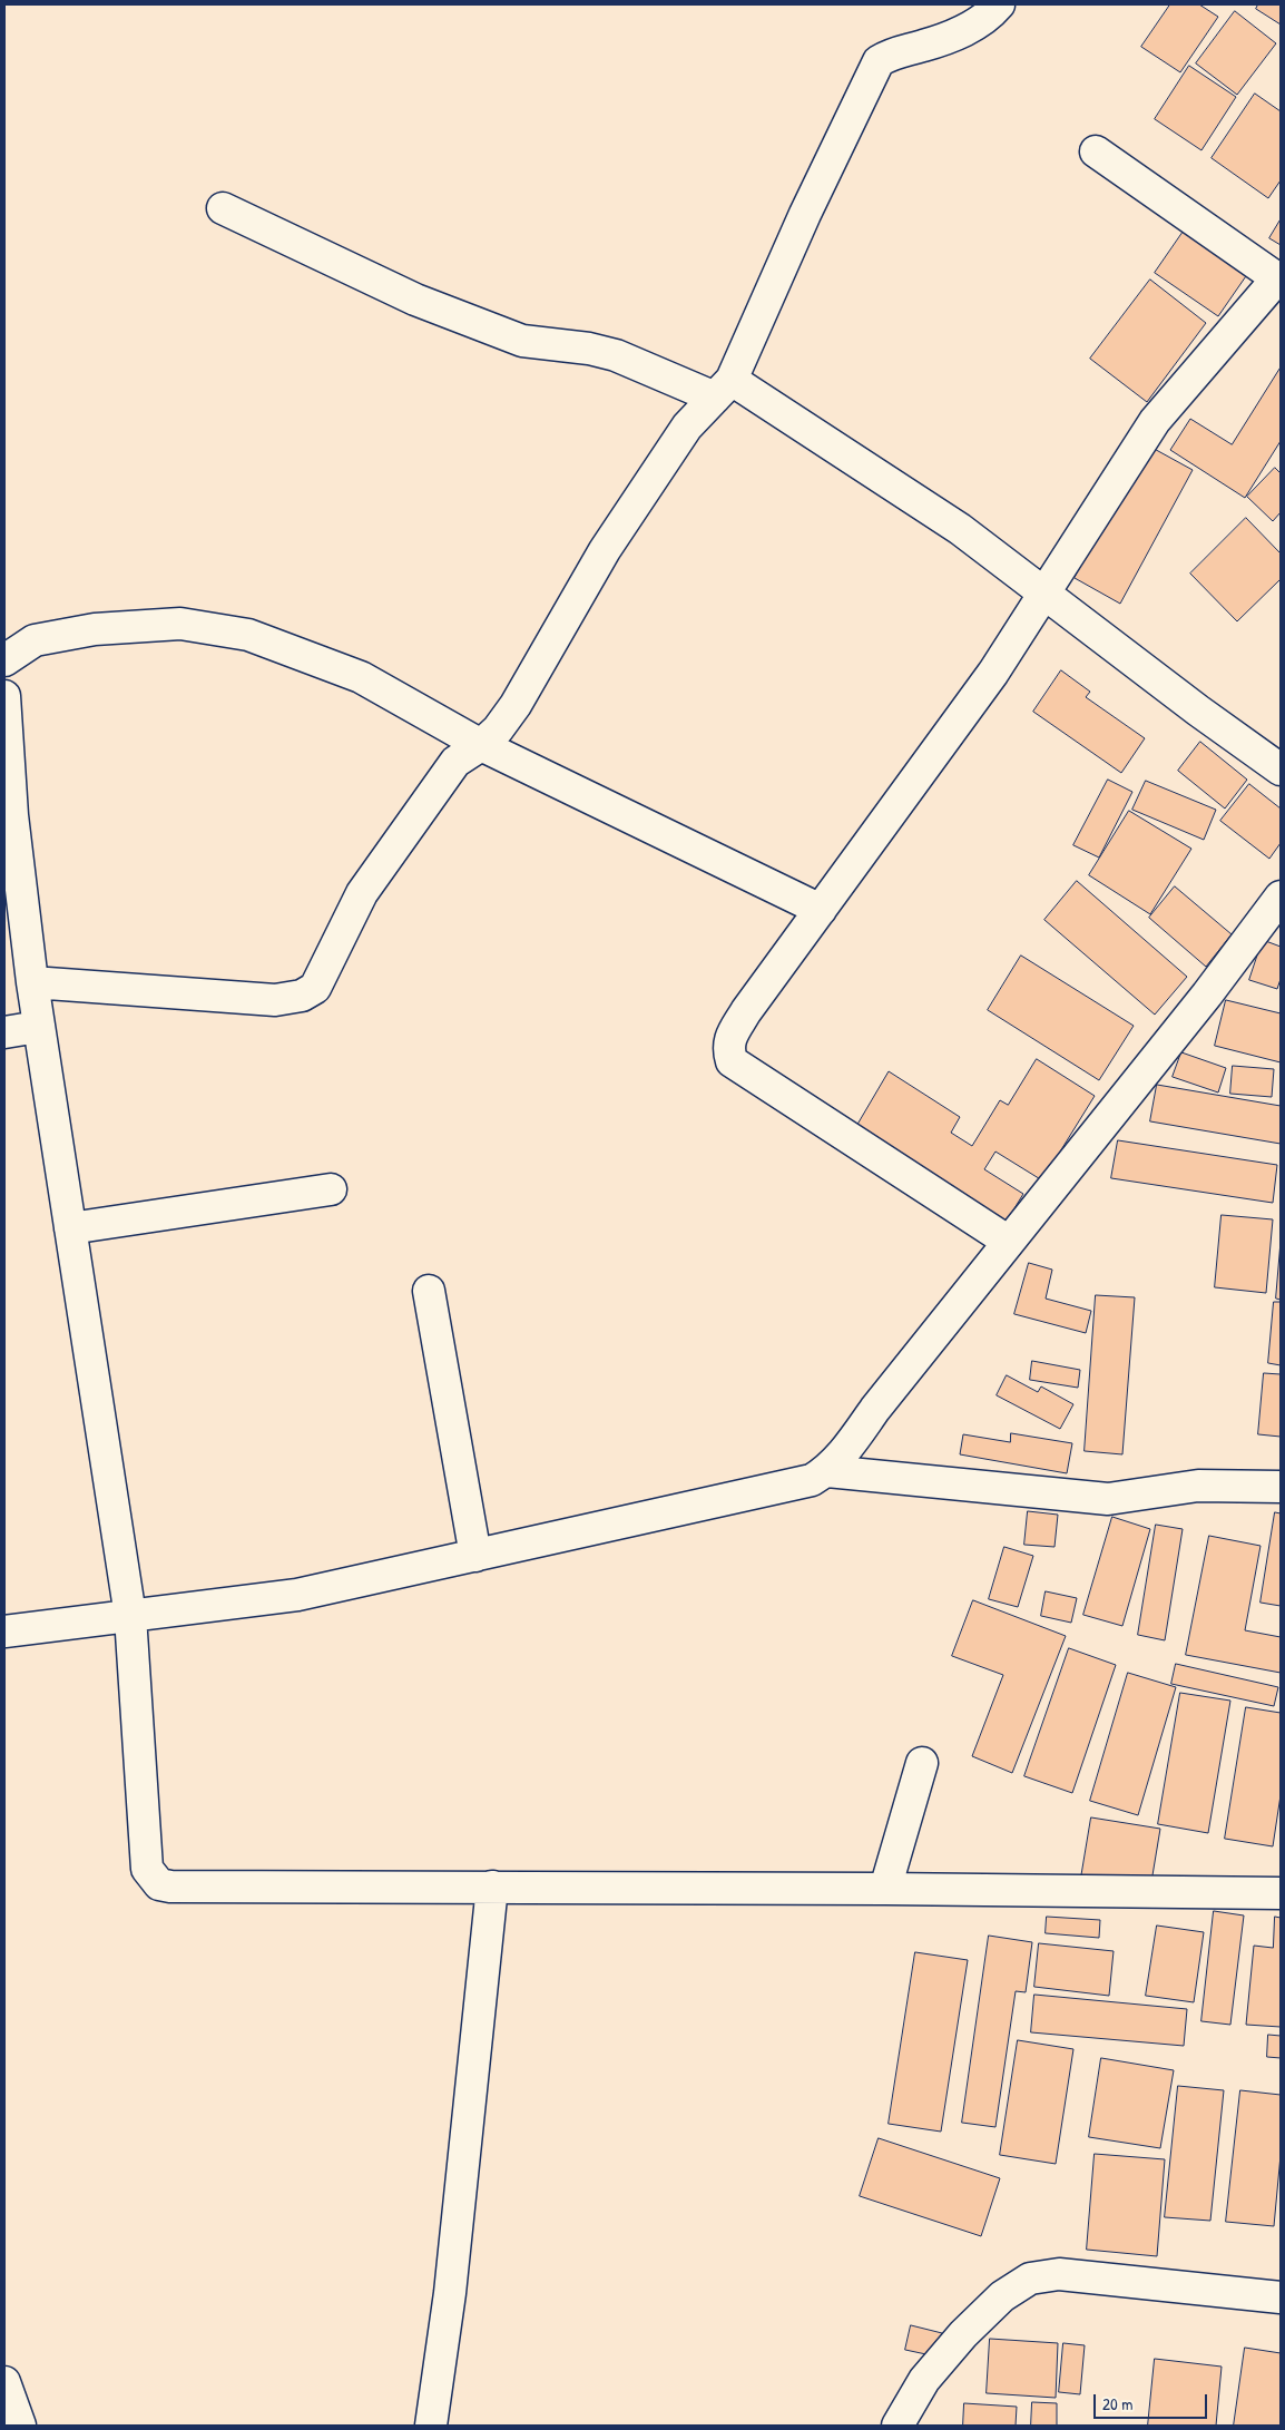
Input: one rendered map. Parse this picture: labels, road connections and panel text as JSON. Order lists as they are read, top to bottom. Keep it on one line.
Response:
{"scale_bar":"20 m"}
